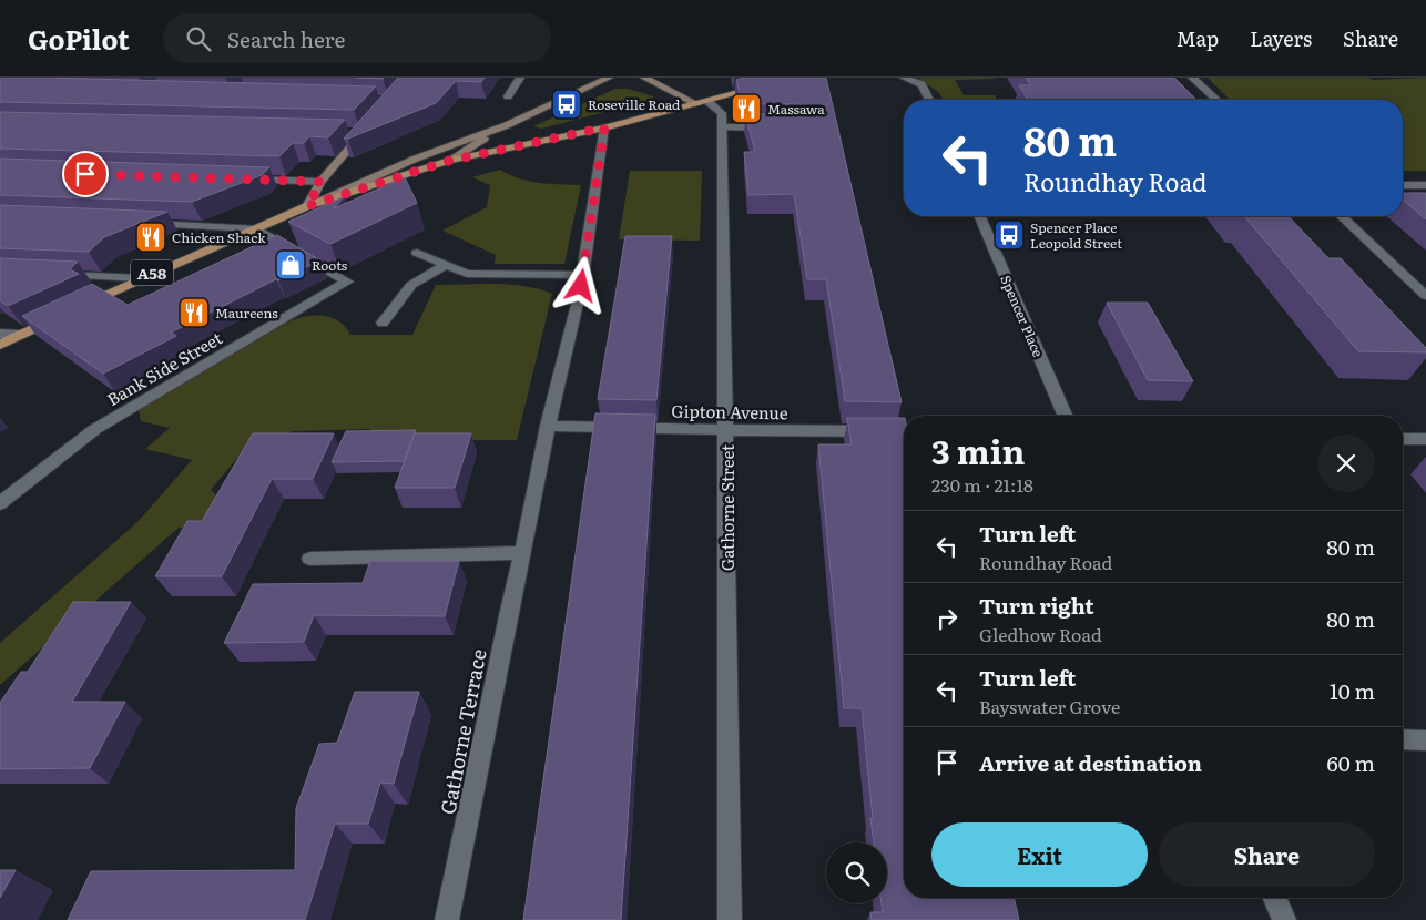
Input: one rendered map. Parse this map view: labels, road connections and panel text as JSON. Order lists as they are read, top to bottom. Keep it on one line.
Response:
{"streets":{"main road":["A58"],"street":["Spencer Place","Bank Side Street","Gipton Avenue","Gathorne Street","Gathorne Terrace"]},"crossings":[["A58","Bank Side Street"],["A58","Gathorne Street"],["A58","Gathorne Terrace"],["Gipton Avenue","Gathorne Street"],["Gipton Avenue","Gathorne Terrace"]],"places":{"bus stop":["Roseville Road","Spencer Place Leopold Street"],"restaurant":["Massawa","Chicken Shack","Maureens"],"shop":["Roots"]},"page":{"header":"GoPilot","search":"Search here","nav":["Map","Layers","Share"],"turn":["80 m","Roundhay Road"],"heading":["3 min","230 m · 21:18"],"list":[{"name":"Turn left","note":"Roundhay Road","value":"80 m"},{"name":"Turn right","note":"Gledhow Road","value":"80 m"},{"name":"Turn left","note":"Bayswater Grove","value":"10 m"},{"name":"Arrive at destination","value":"60 m"}],"buttons":["Exit","Share"]}}
